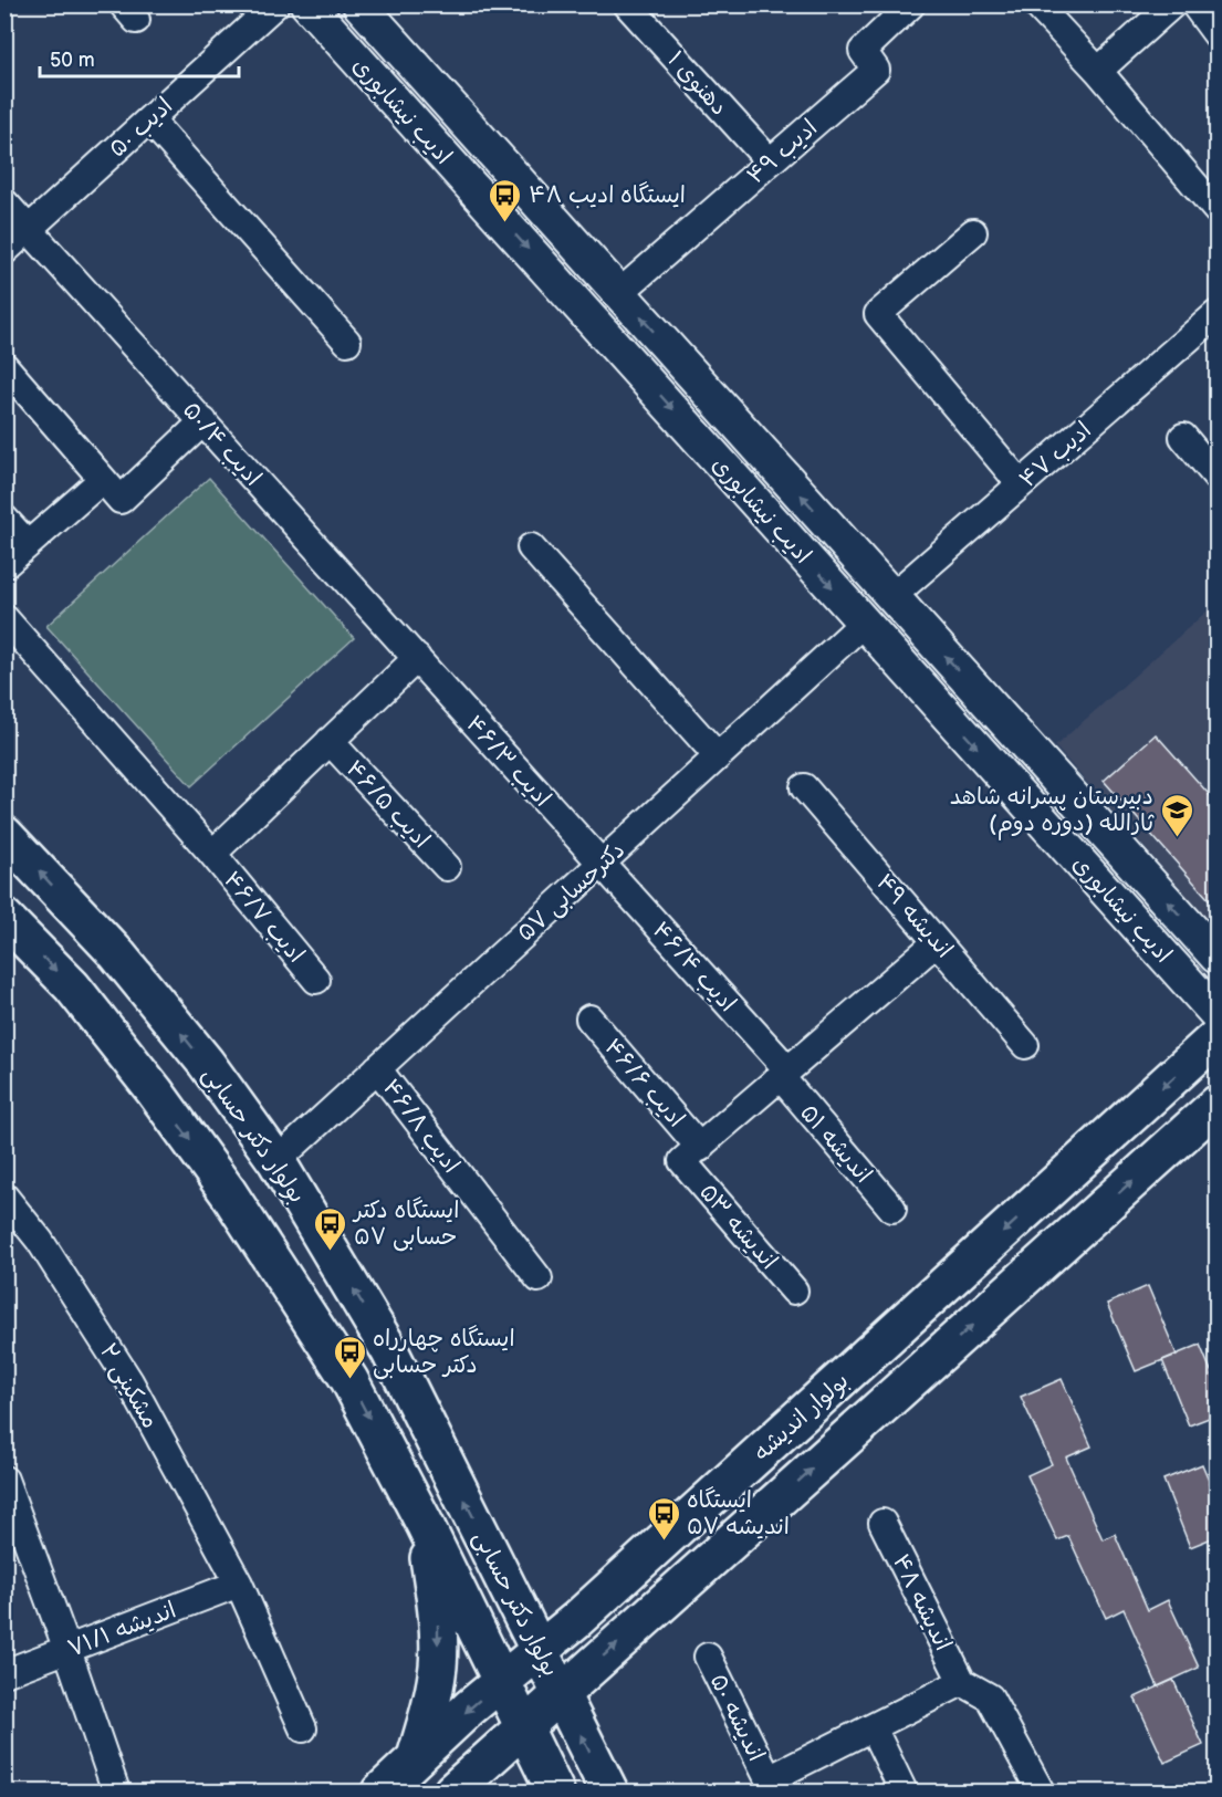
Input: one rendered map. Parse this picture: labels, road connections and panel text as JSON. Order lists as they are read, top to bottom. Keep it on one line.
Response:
{"streets":{"main road":["بولوار دکتر حسابی","بولوار اندیشه"],"street":["دهنوی ۱","ادیب نیشابوری","ادیب ۵۰","ادیب ۴۹","ادیب ۵۰/۴","ادیب ۴۷","ادیب ۴۶/۳","ادیب ۴۶/۵","دکترحسابی ۵۷","اندیشه ۴۹","ادیب ۴۶/۷","ادیب ۴۶/۴","ادیب ۴۶/۶","ادیب ۴۶/۸","اندیشه ۵۱","اندیشه ۵۳","مشکینی ۲","اندیشه ۴۸","اندیشه ۷۱/۱","اندیشه ۵۰"]},"crossings":[["دهنوی ۱","ادیب ۴۹"],["ادیب نیشابوری","ادیب ۴۹"],["ادیب نیشابوری","ادیب ۴۷"],["ادیب نیشابوری","دکترحسابی ۵۷"],["ادیب ۵۰","ادیب ۵۰/۴"],["ادیب ۵۰/۴","ادیب ۴۶/۳"],["ادیب ۴۶/۳","دکترحسابی ۵۷"],["ادیب ۴۶/۳","ادیب ۴۶/۴"],["دکترحسابی ۵۷","ادیب ۴۶/۴"],["دکترحسابی ۵۷","ادیب ۴۶/۸"],["دکترحسابی ۵۷","بولوار دکتر حسابی"],["ادیب ۴۶/۴","اندیشه ۵۱"],["ادیب ۴۶/۶","اندیشه ۵۳"],["بولوار دکتر حسابی","بولوار اندیشه"],["مشکینی ۲","اندیشه ۷۱/۱"]],"places":{"bus stop":["ایستگاه ادیب ۴۸","ایستگاه دکتر حسابی ۵۷","ایستگاه چهارراه دکتر حسابی","ایستگاه اندیشه ۵۷"],"school or university":["دبیرستان پسرانه شاهد ثارالله (دوره دوم)"]},"scale_bar":"50 m"}
